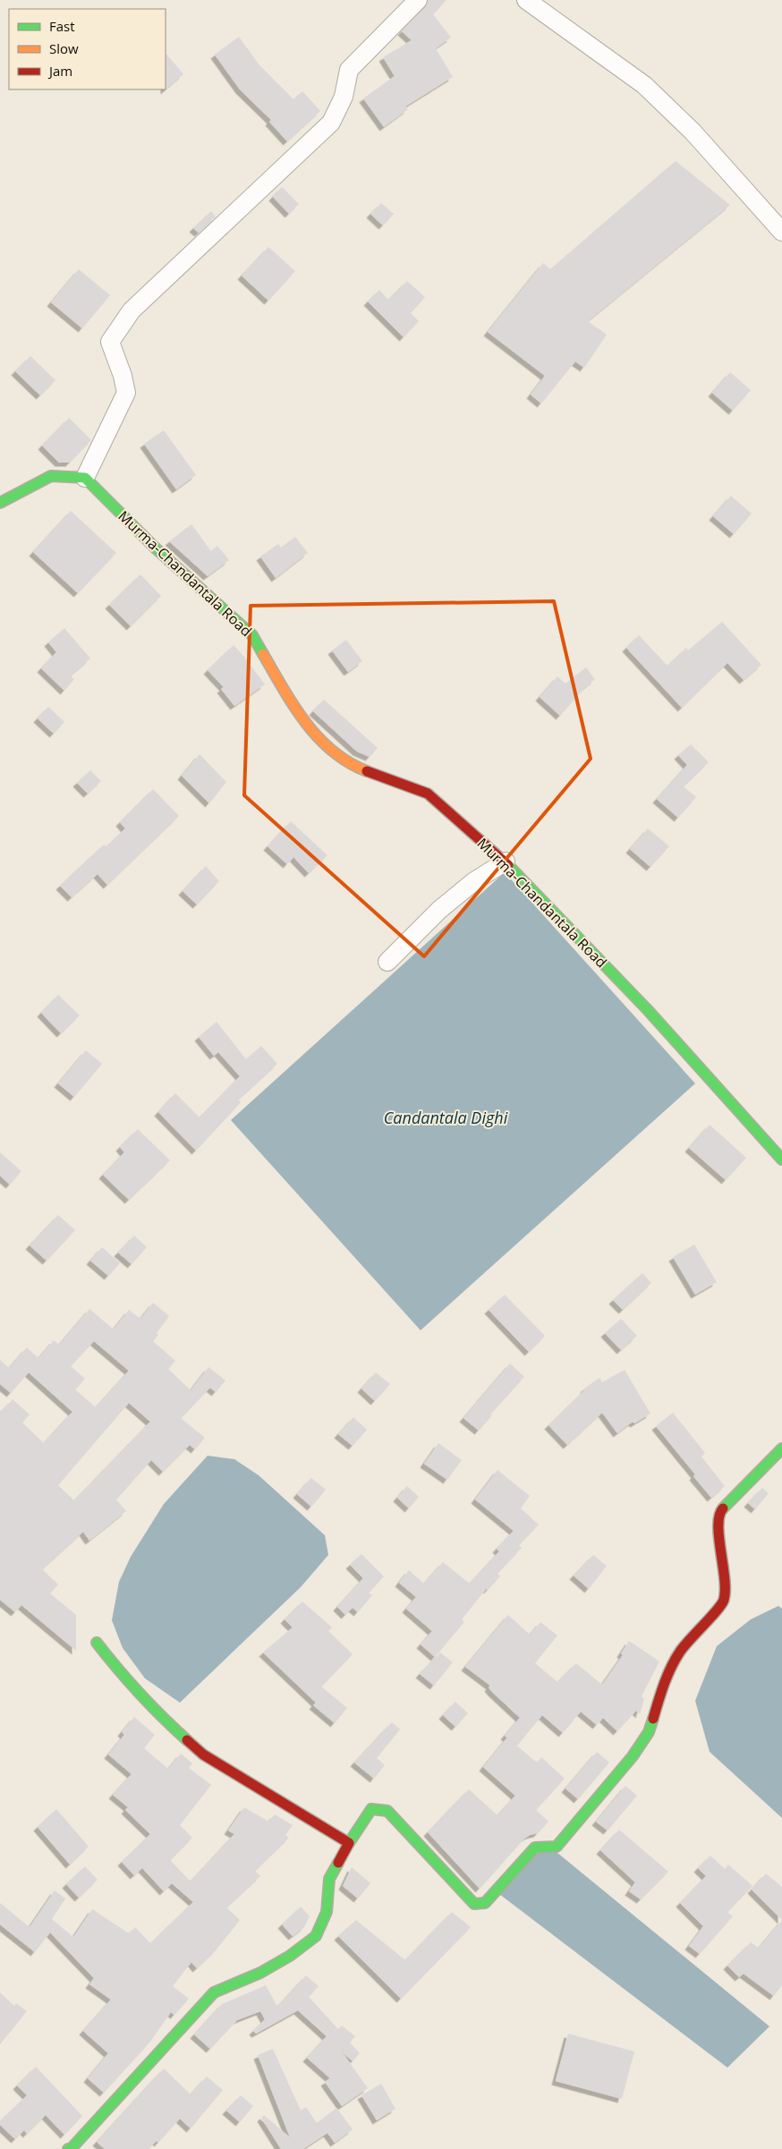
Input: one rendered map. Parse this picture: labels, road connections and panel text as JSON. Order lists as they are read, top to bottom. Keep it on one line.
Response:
{"streets":{"street":["Murma-Chandantala Road"]},"water":["Candantala Dighi"],"legend":["Fast","Slow","Jam"]}
